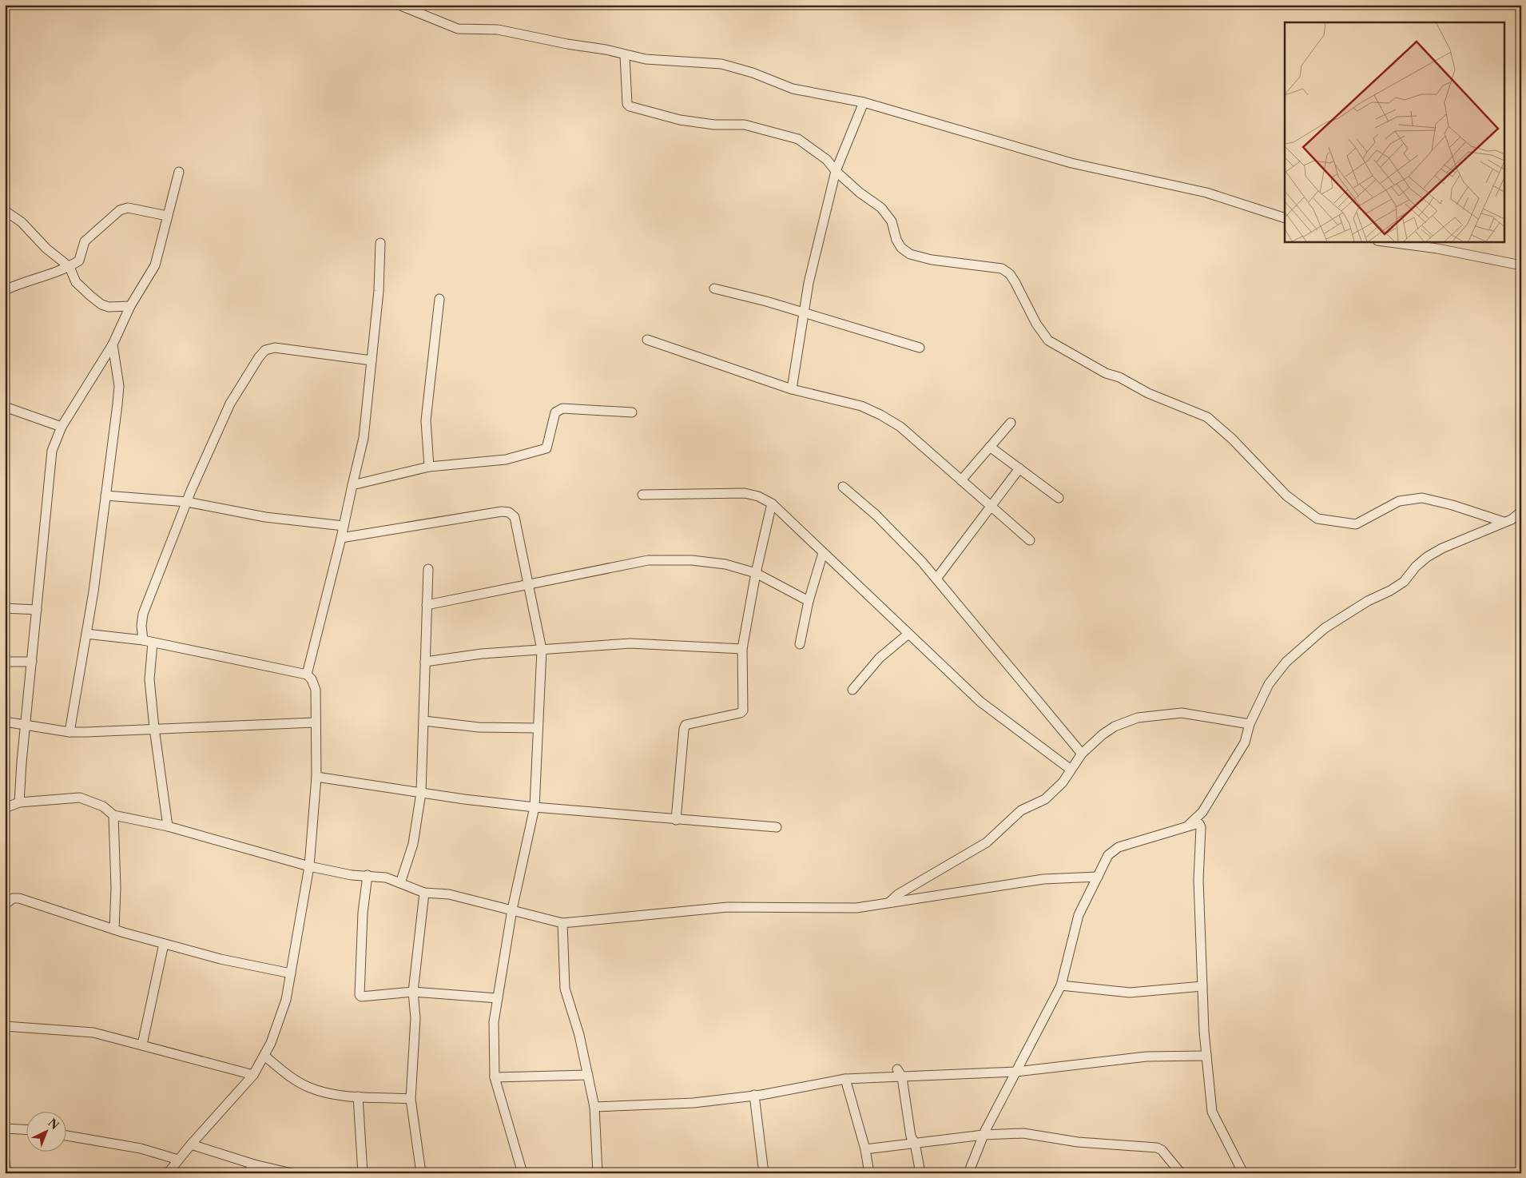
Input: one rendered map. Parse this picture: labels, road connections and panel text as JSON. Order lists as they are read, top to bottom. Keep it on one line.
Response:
{"north":"top right"}
